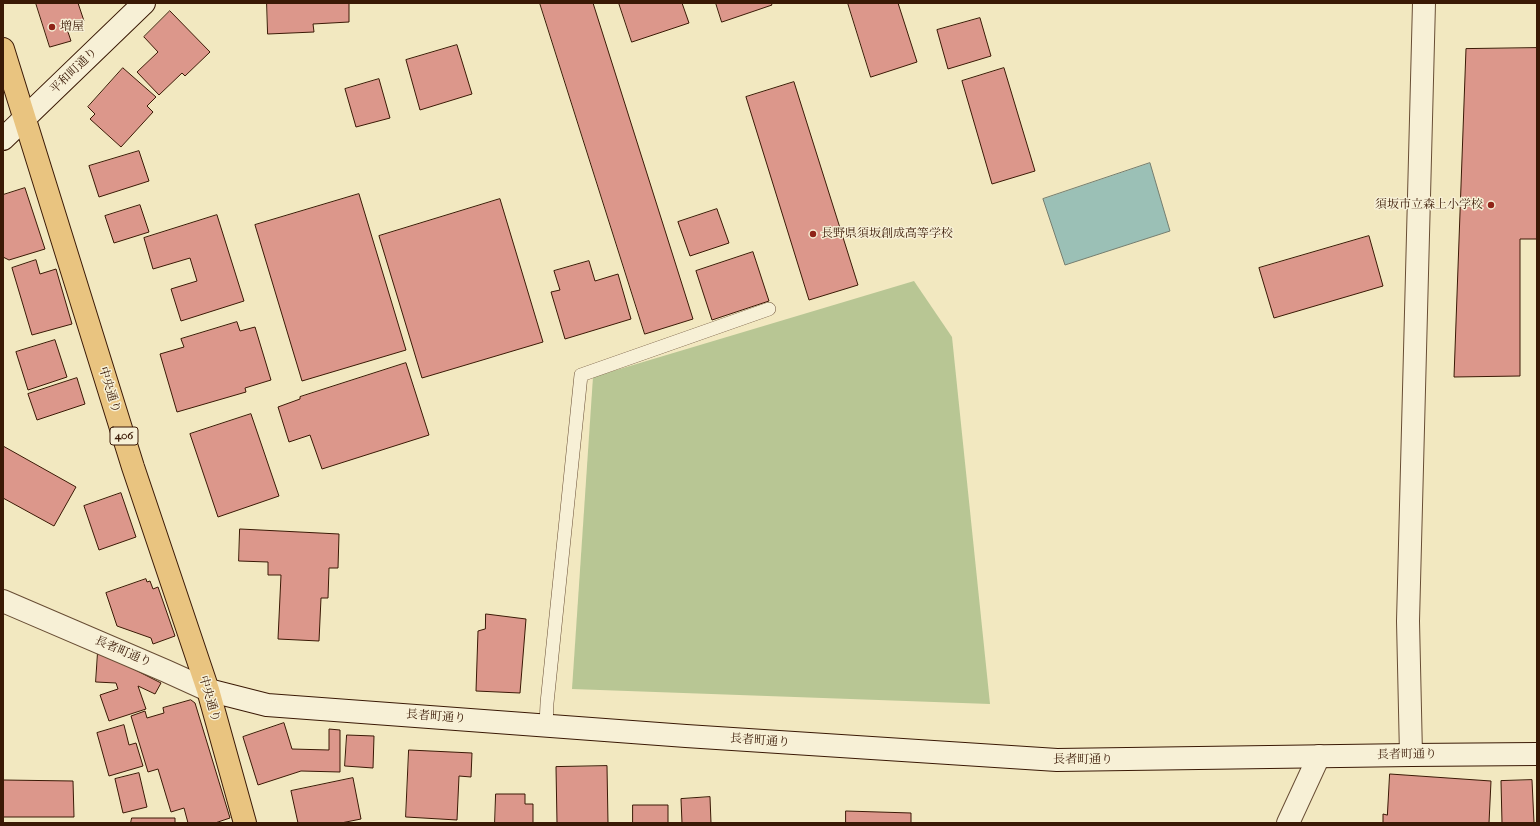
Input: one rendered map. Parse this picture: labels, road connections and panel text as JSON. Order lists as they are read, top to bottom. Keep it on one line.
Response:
{"streets":{"highway":["中央通り","406"],"street":["平和町通り","長者町通り"]},"crossings":[["平和町通り","中央通り"],["中央通り","長者町通り"]],"places":["増屋","須坂市立森上小学校","長野県須坂創成高等学校"]}
